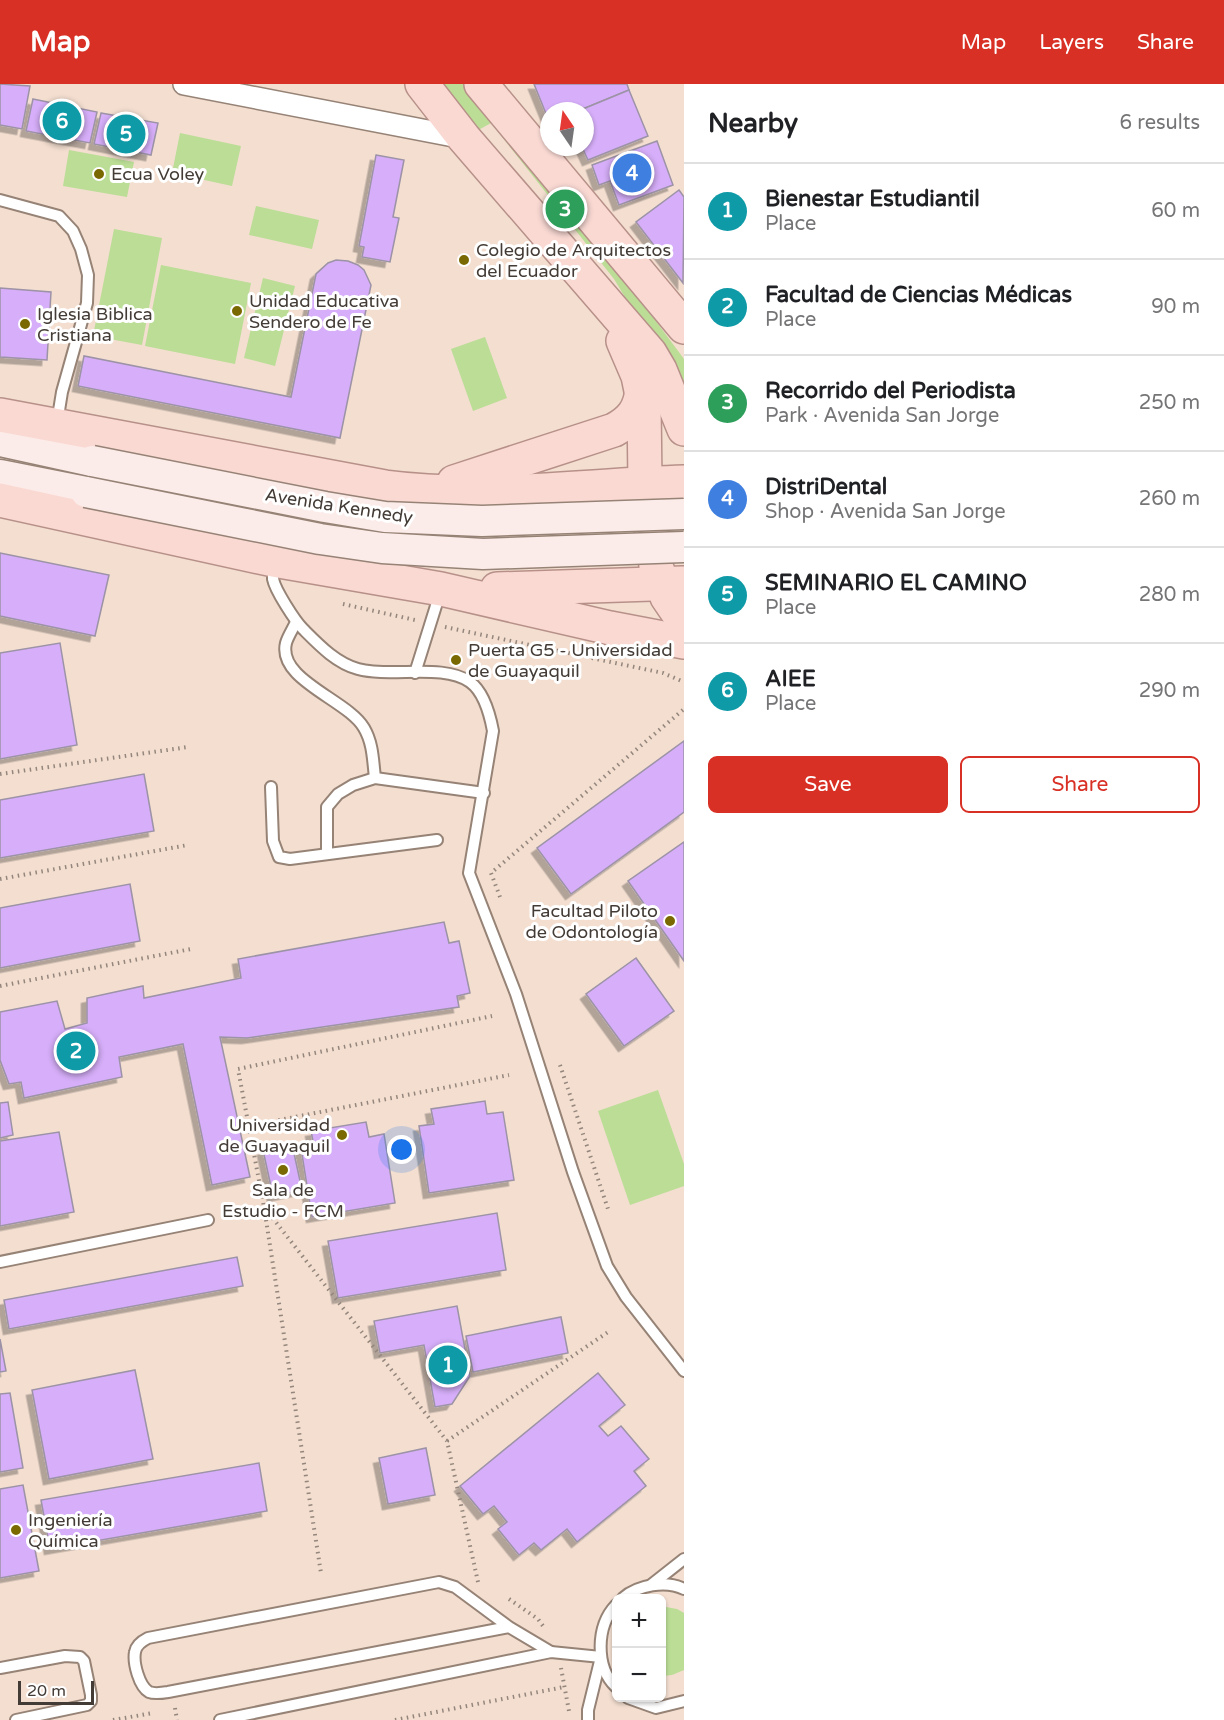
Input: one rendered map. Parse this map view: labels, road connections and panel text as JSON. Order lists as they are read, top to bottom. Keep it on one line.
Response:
{"streets":{"main road":["Avenida Kennedy"]},"places":["Ecua Voley","Colegio de Arquitectos del Ecuador","Unidad Educativa Sendero de Fe","Iglesia Biblica Cristiana","Puerta G5 - Universidad de Guayaquil","Facultad Piloto de Odontología","Universidad de Guayaquil","Sala de Estudio - FCM","Ingeniería Química"],"scale_bar":"20 m","north":"top","page":{"header":"Map","nav":["Map","Layers","Share"],"heading":["Nearby","6 results"],"pins":["6","5","4","3","2","1"],"list":[{"mark":"1","name":"Bienestar Estudiantil","note":"Place","value":"60 m"},{"mark":"2","name":"Facultad de Ciencias Médicas","note":"Place","value":"90 m"},{"mark":"3","name":"Recorrido del Periodista","note":"Park · Avenida San Jorge","value":"250 m"},{"mark":"4","name":"DistriDental","note":"Shop · Avenida San Jorge","value":"260 m"},{"mark":"5","name":"SEMINARIO EL CAMINO","note":"Place","value":"280 m"},{"mark":"6","name":"AIEE","note":"Place","value":"290 m"}],"buttons":["Save","Share"],"map_buttons":["+","−"],"scale":"20 m"}}
